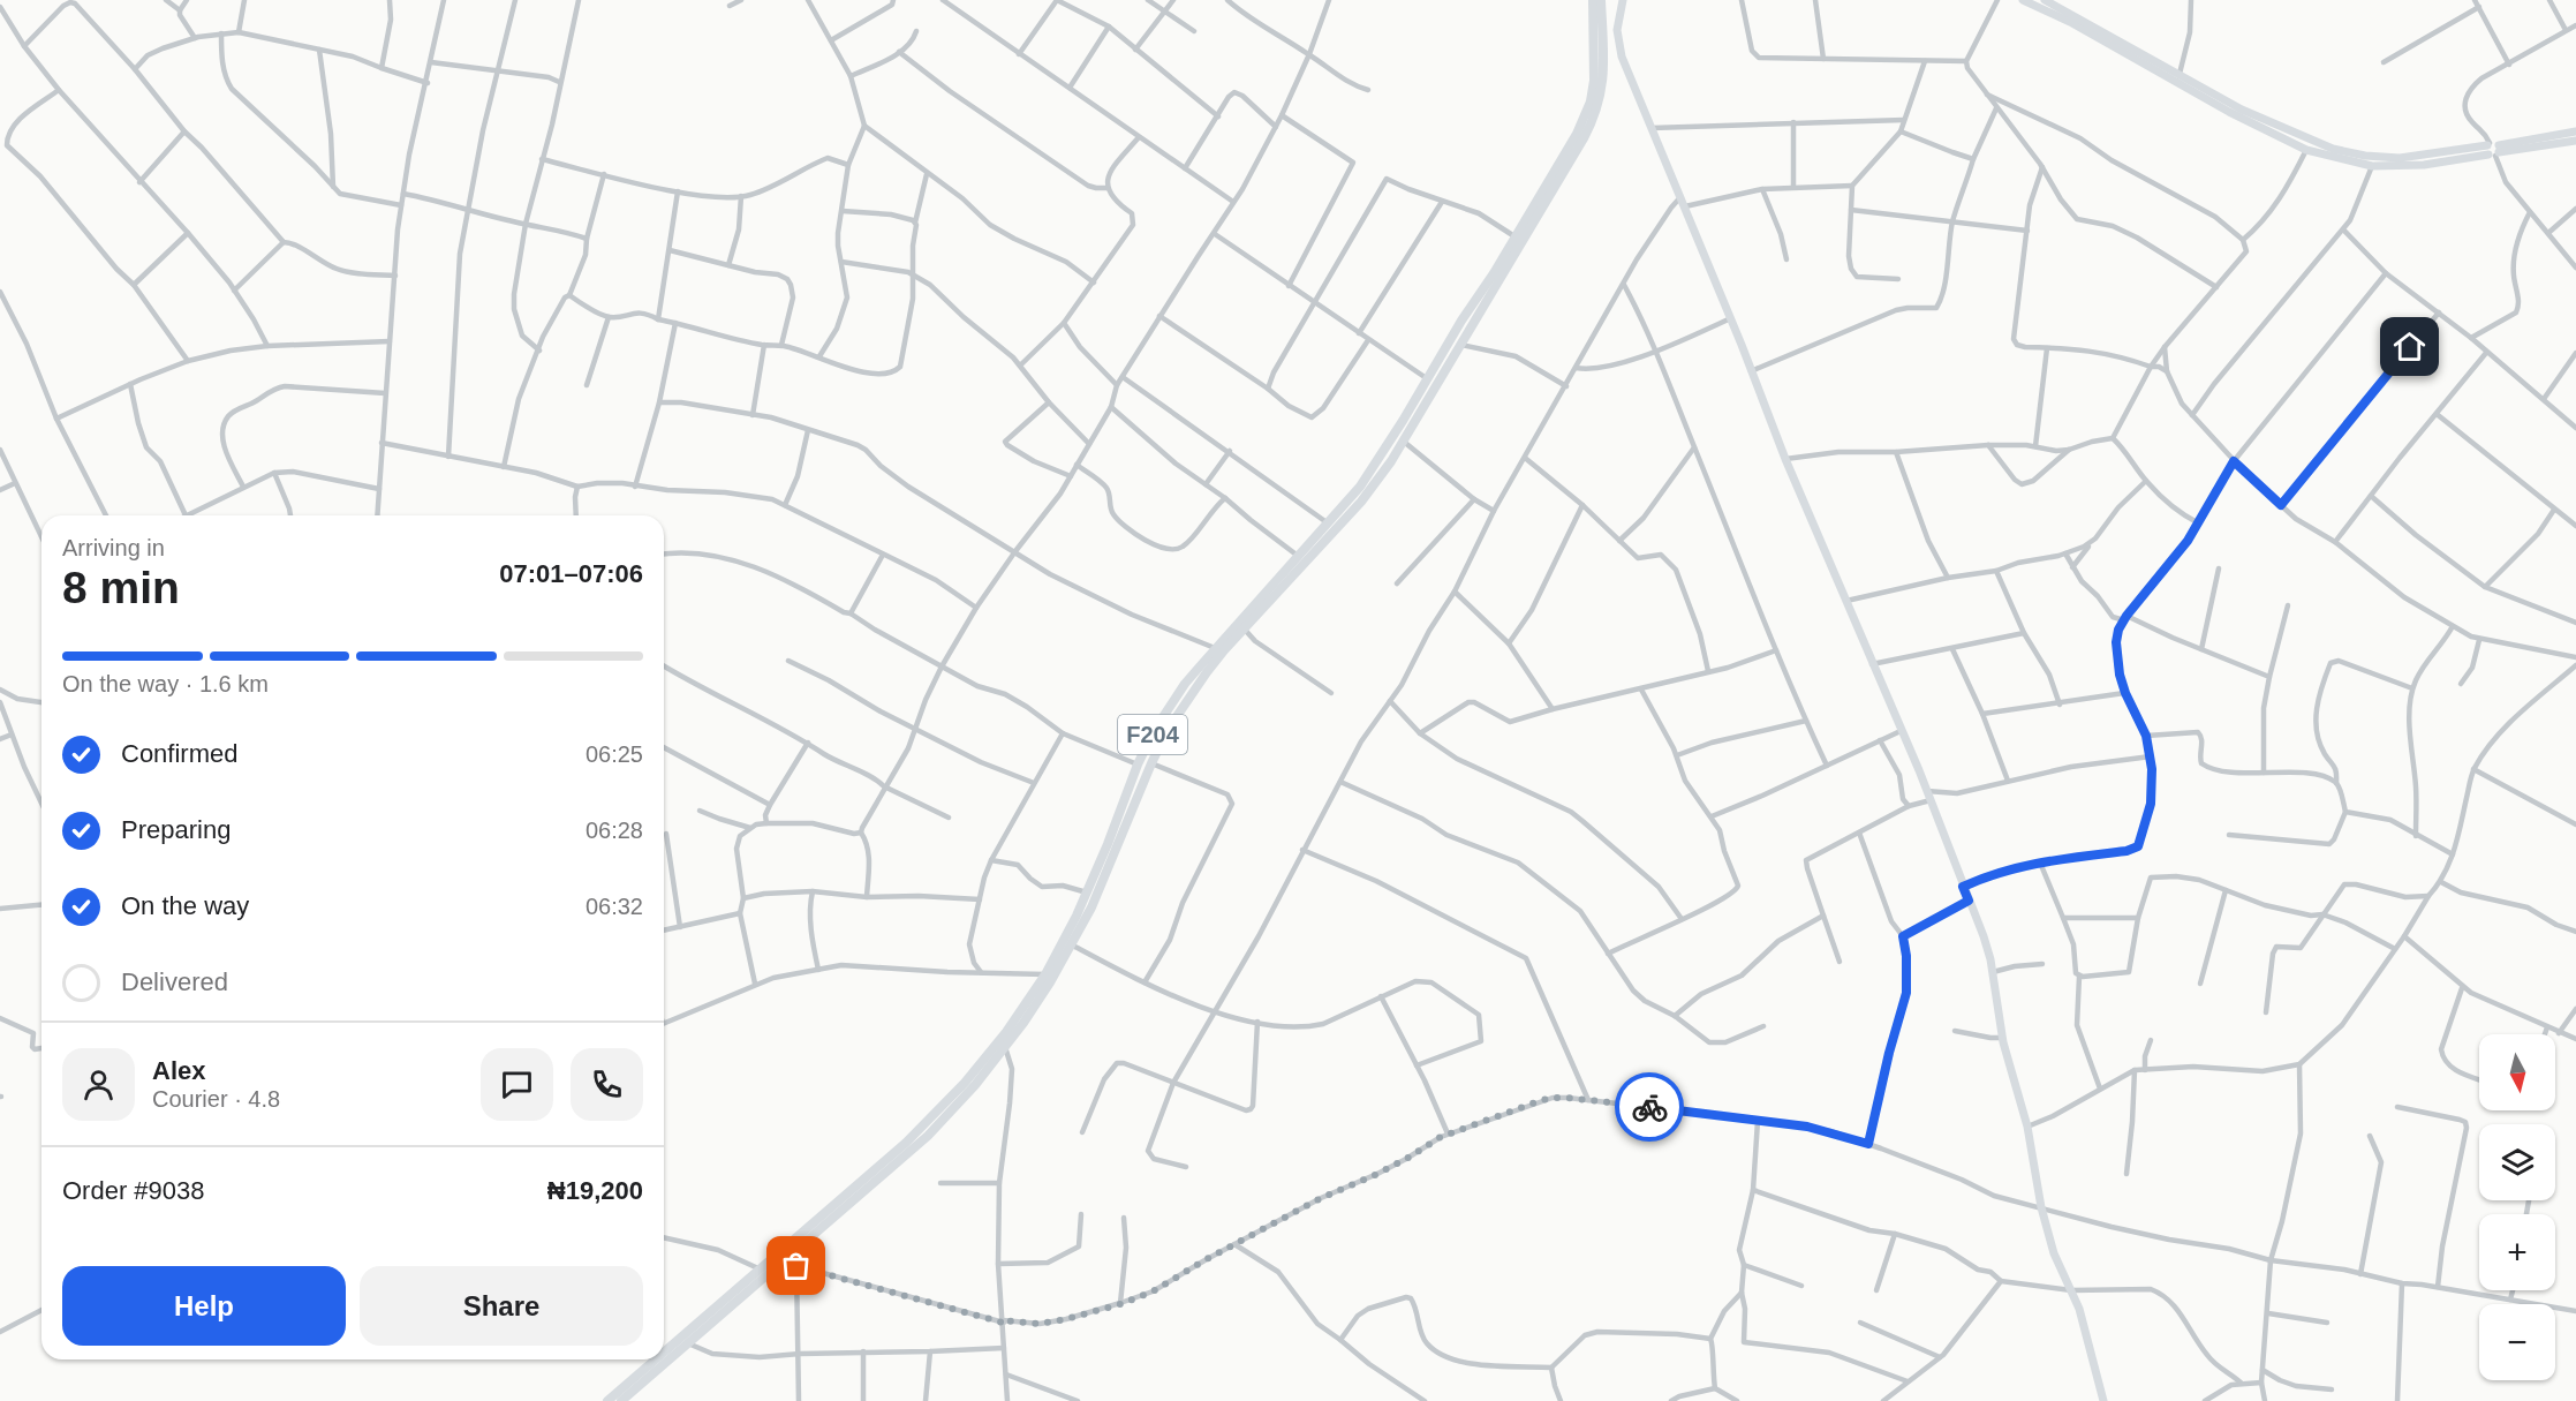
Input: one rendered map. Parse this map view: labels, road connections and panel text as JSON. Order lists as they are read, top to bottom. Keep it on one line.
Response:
{"streets":{"main road":["F204"]},"north":"bottom","page":{"heading":["8 min","Arriving in","07:01–07:06"],"panel":["Alex","Courier · 4.8","Order #9038","₦19,200"],"bar":"On the way · 1.6 km","list":[["Confirmed","06:25"],["Preparing","06:28"],["On the way","06:32"],"Delivered"],"map_buttons":["+","−"],"buttons":["Help","Share"]}}
